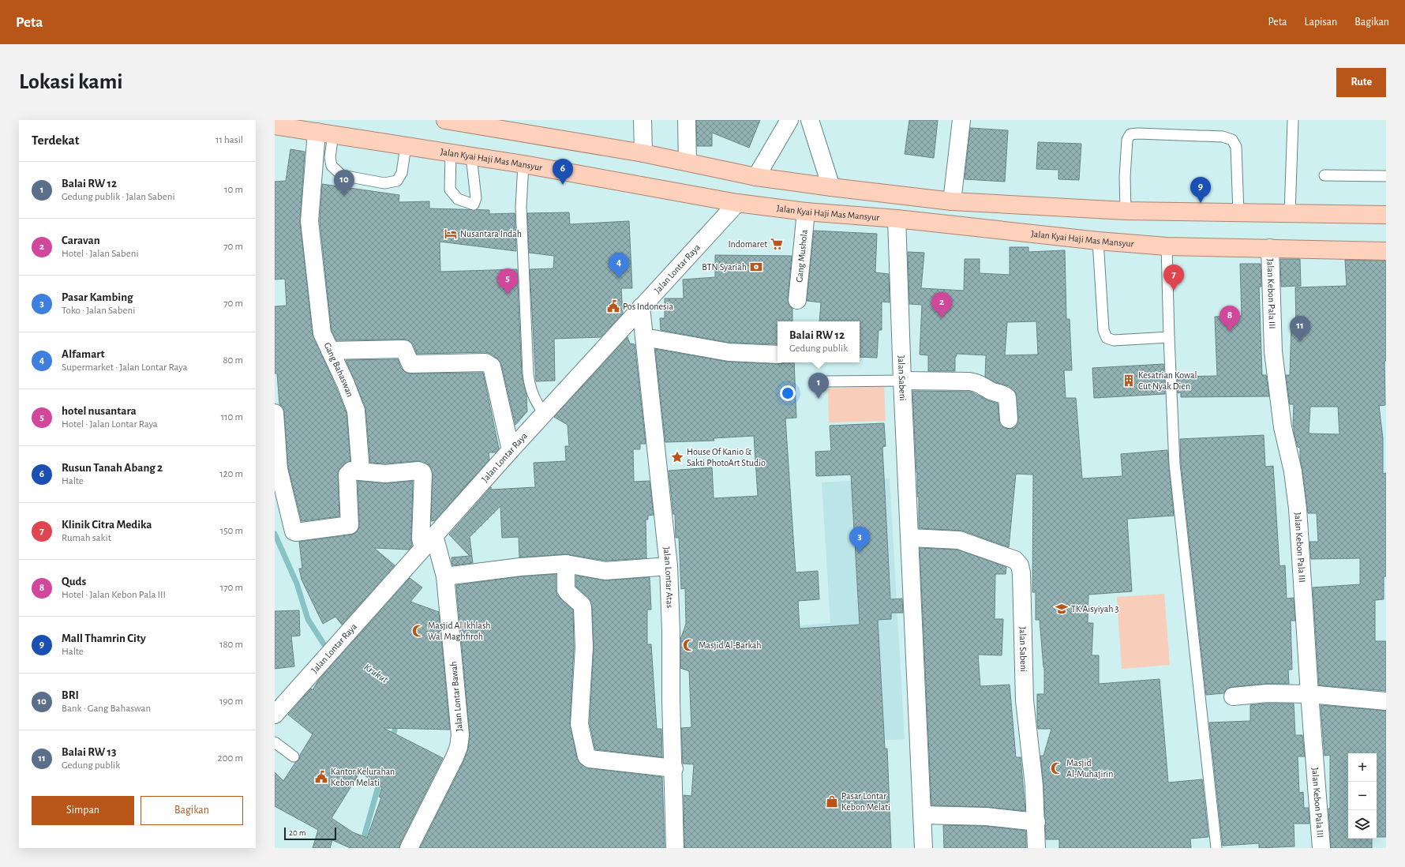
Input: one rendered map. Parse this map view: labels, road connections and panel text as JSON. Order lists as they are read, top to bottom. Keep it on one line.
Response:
{"streets":{"main road":["Jalan Kyai Haji Mas Mansyur"],"street":["Gang Mushola","Jalan Lontar Raya","Jalan Kebon Pala III","Gang Bahaswan","Jalan Sabeni","Jalan Lontar Atas","Jalan Lontar Bawah"]},"crossings":[["Jalan Kyai Haji Mas Mansyur","Gang Mushola"],["Jalan Kyai Haji Mas Mansyur","Jalan Lontar Raya"],["Jalan Kyai Haji Mas Mansyur","Jalan Kebon Pala III"],["Jalan Kyai Haji Mas Mansyur","Gang Bahaswan"],["Jalan Kyai Haji Mas Mansyur","Jalan Sabeni"],["Jalan Lontar Raya","Jalan Lontar Atas"],["Jalan Lontar Raya","Jalan Lontar Bawah"]],"water":["Krukut"],"places":{"hotel":["Nusantara Indah"],"supermarket":["Indomaret"],"bank":["BTN Syariah"],"public building":["Pos Indonesia","Kantor Kelurahan Kebon Melati"],"building":["Kesatrian Kowal Cut Nyak Dien"],"place":["House Of Kanio & Sakti PhotoArt Studio"],"school or university":["TK Aisyiyah 3"],"mosque":["Masjid Al Ikhlash Wal Maghfiroh","Masjid Al-Barkah","Masjid Al-Muhajirin"],"shop":["Pasar Lontar Kebon Melati"]},"scale_bar":"20 m","page":{"header":"Peta","nav":["Peta","Lapisan","Bagikan"],"buttons":["Rute",["Simpan","Bagikan"]],"title":"Lokasi kami","heading":["Terdekat","11 hasil"],"pins":["6","10","9","4","7","5","2","8","11","1","3"],"list":[{"mark":"1","name":"Balai RW 12","note":"Gedung publik · Jalan Sabeni","value":"10 m"},{"mark":"2","name":"Caravan","note":"Hotel · Jalan Sabeni","value":"70 m"},{"mark":"3","name":"Pasar Kambing","note":"Toko · Jalan Sabeni","value":"70 m"},{"mark":"4","name":"Alfamart","note":"Supermarket · Jalan Lontar Raya","value":"80 m"},{"mark":"5","name":"hotel nusantara","note":"Hotel · Jalan Lontar Raya","value":"110 m"},{"mark":"6","name":"Rusun Tanah Abang 2","note":"Halte","value":"120 m"},{"mark":"7","name":"Klinik Citra Medika","note":"Rumah sakit","value":"150 m"},{"mark":"8","name":"Quds","note":"Hotel · Jalan Kebon Pala III","value":"170 m"},{"mark":"9","name":"Mall Thamrin City","note":"Halte","value":"180 m"},{"mark":"10","name":"BRI","note":"Bank · Gang Bahaswan","value":"190 m"},{"mark":"11","name":"Balai RW 13","note":"Gedung publik","value":"200 m"}],"popup":["Balai RW 12","Gedung publik"],"map_buttons":["+","−"],"scale":"20 m"}}
